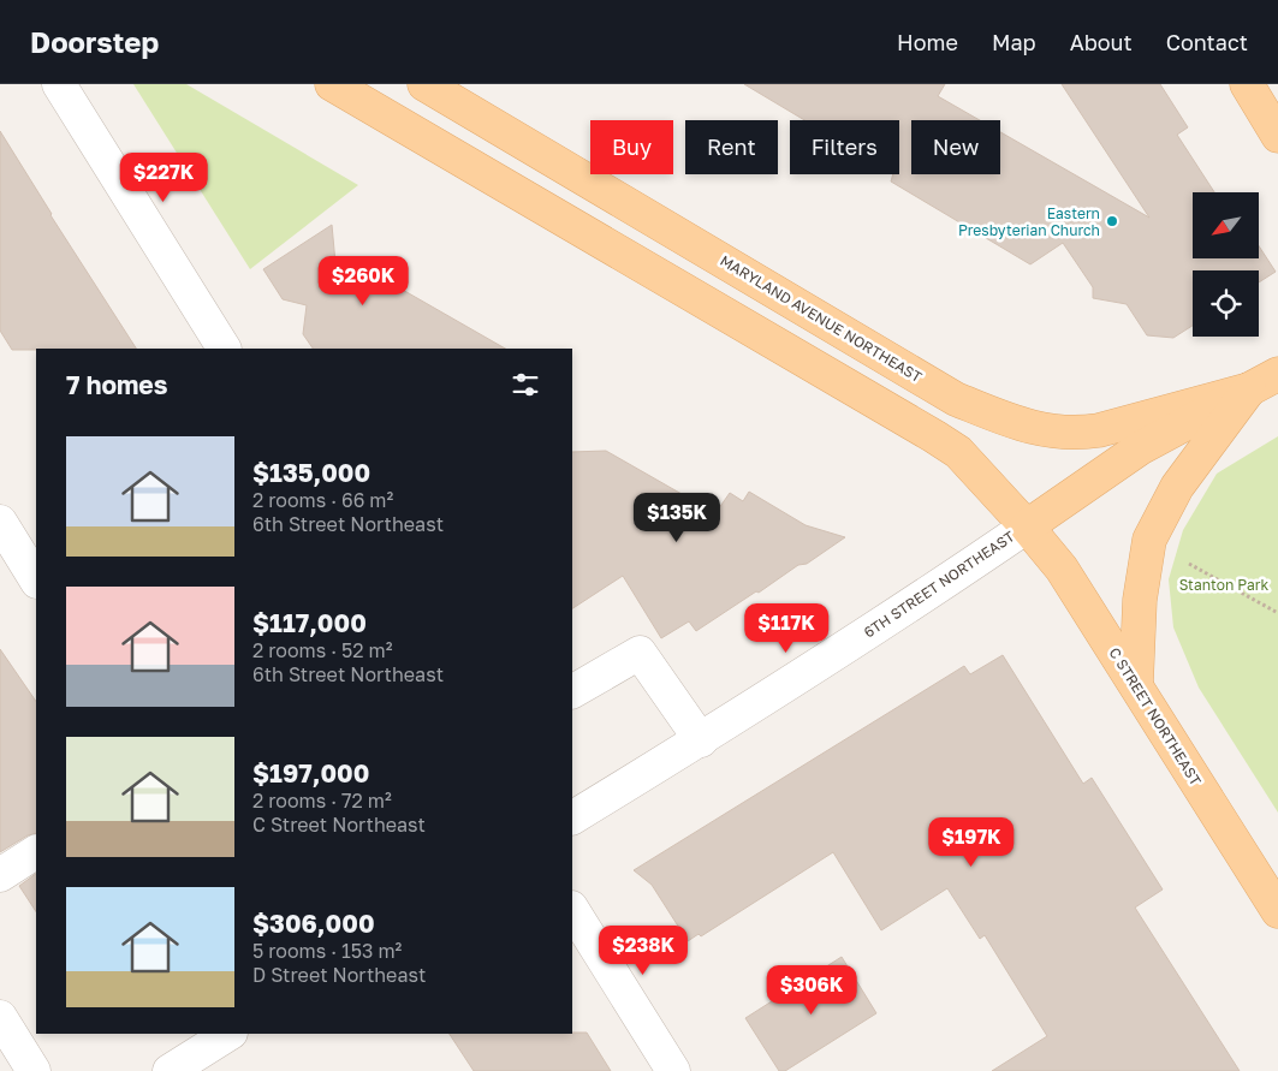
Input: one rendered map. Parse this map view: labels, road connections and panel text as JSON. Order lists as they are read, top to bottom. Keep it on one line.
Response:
{"streets":{"main road":["MARYLAND AVENUE NORTHEAST","6TH STREET NORTHEAST","C STREET NORTHEAST"]},"crossings":[["MARYLAND AVENUE NORTHEAST","6TH STREET NORTHEAST"],["6TH STREET NORTHEAST","C STREET NORTHEAST"]],"parks":["Stanton Park"],"places":["Eastern Presbyterian Church"],"north":"bottom left","page":{"header":"Doorstep","nav":["Home","Map","About","Contact"],"chip":["Buy","Rent","Filters","New"],"price":["$227K","$260K","$135K","$117K","$197K","$238K","$306K"],"heading":"7 homes","list":[{"name":"$135,000","note":"2 rooms · 66 m² · 6th Street Northeast"},{"name":"$117,000","note":"2 rooms · 52 m² · 6th Street Northeast"},{"name":"$197,000","note":"2 rooms · 72 m² · C Street Northeast"},{"name":"$306,000","note":"5 rooms · 153 m² · D Street Northeast"}]}}
